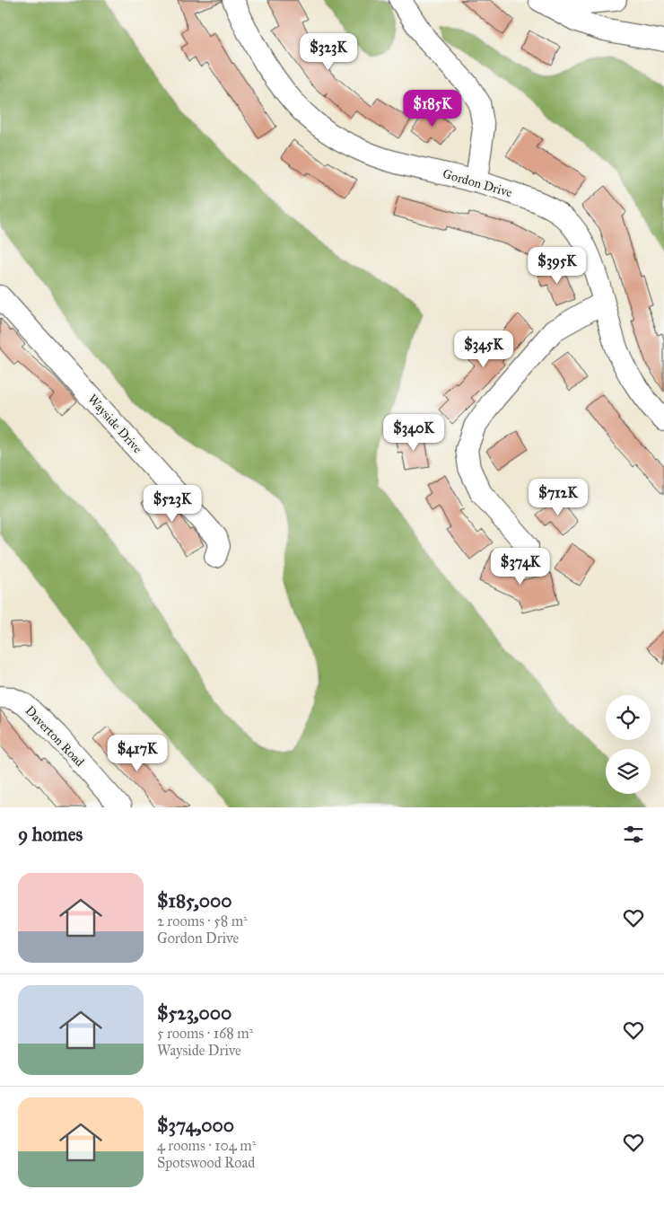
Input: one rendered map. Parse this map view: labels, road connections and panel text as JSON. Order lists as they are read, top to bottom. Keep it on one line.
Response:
{"streets":{"street":["Gordon Drive","Wayside Drive","Daverton Road"]},"page":{"price":["$323K","$185K","$395K","$345K","$340K","$712K","$523K","$374K","$417K"],"heading":"9 homes","list":[{"name":"$185,000","note":"2 rooms · 58 m² · Gordon Drive"},{"name":"$523,000","note":"5 rooms · 168 m² · Wayside Drive"},{"name":"$374,000","note":"4 rooms · 104 m² · Spotswood Road"}]}}
